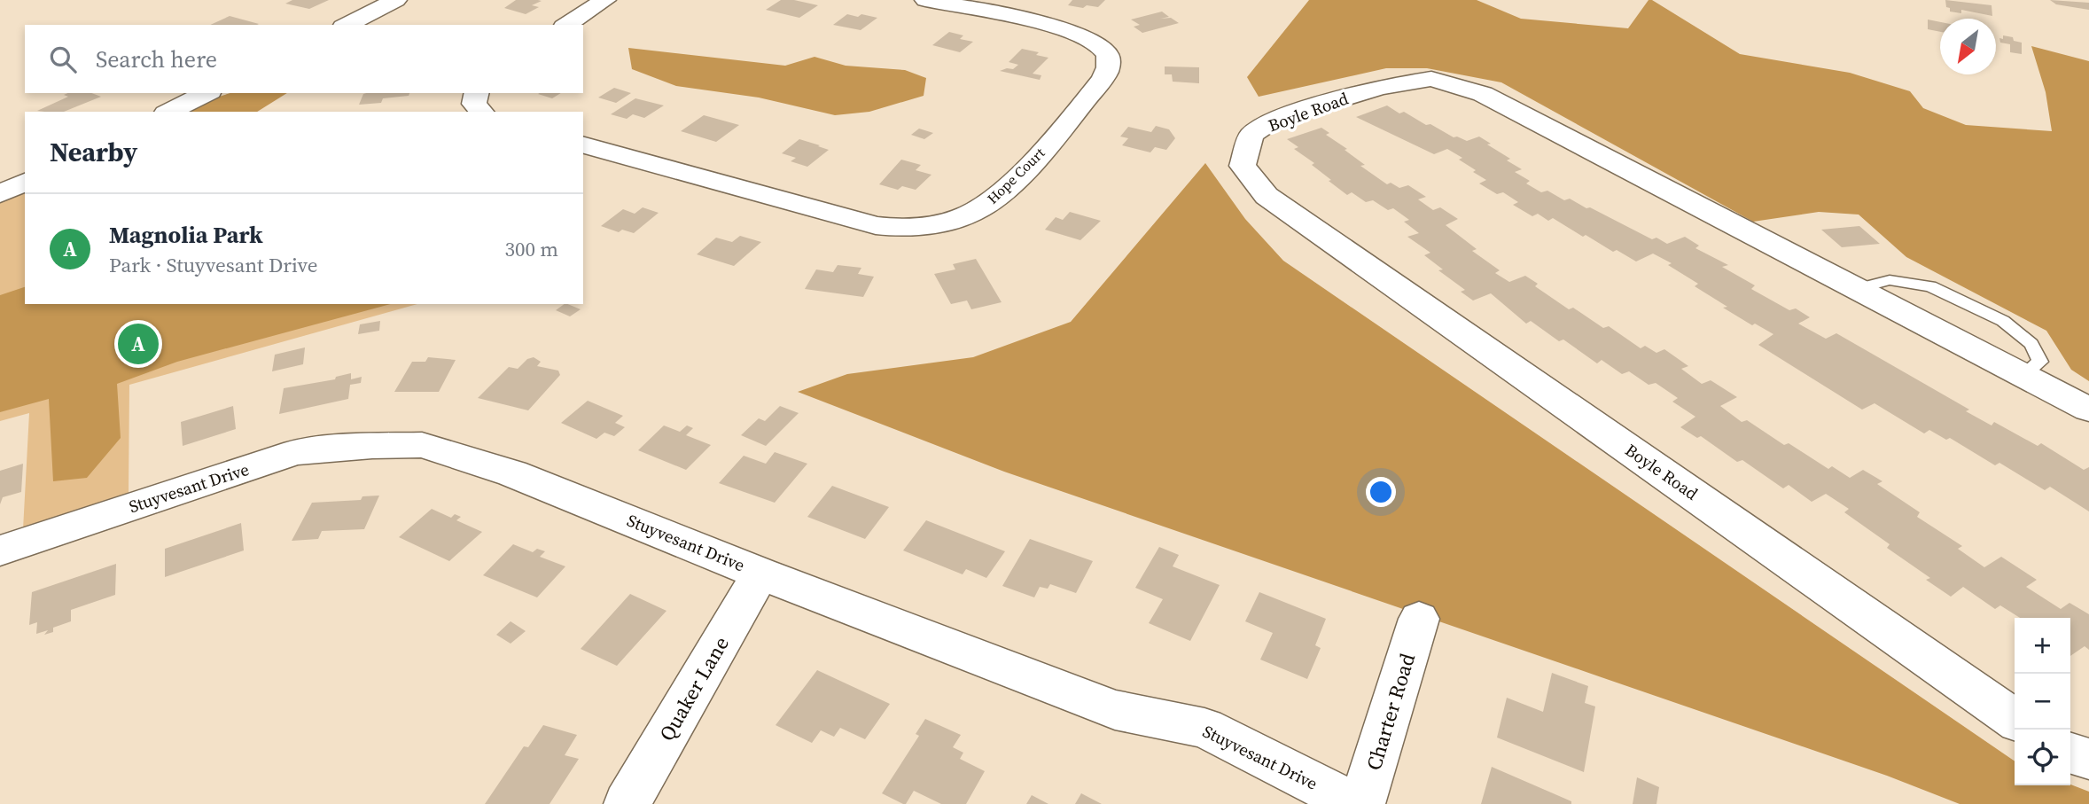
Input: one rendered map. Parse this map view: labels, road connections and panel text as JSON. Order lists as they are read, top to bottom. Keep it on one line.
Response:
{"streets":{"street":["Boyle Road","Hope Court","Stuyvesant Drive","Quaker Lane","Charter Road"]},"crossings":[["Stuyvesant Drive","Quaker Lane"]],"north":"bottom left","page":{"search":"Search here","heading":"Nearby","list":[{"mark":"A","name":"Magnolia Park","note":"Park · Stuyvesant Drive","value":"300 m"}],"pins":"A","map_buttons":["+","−"]}}
